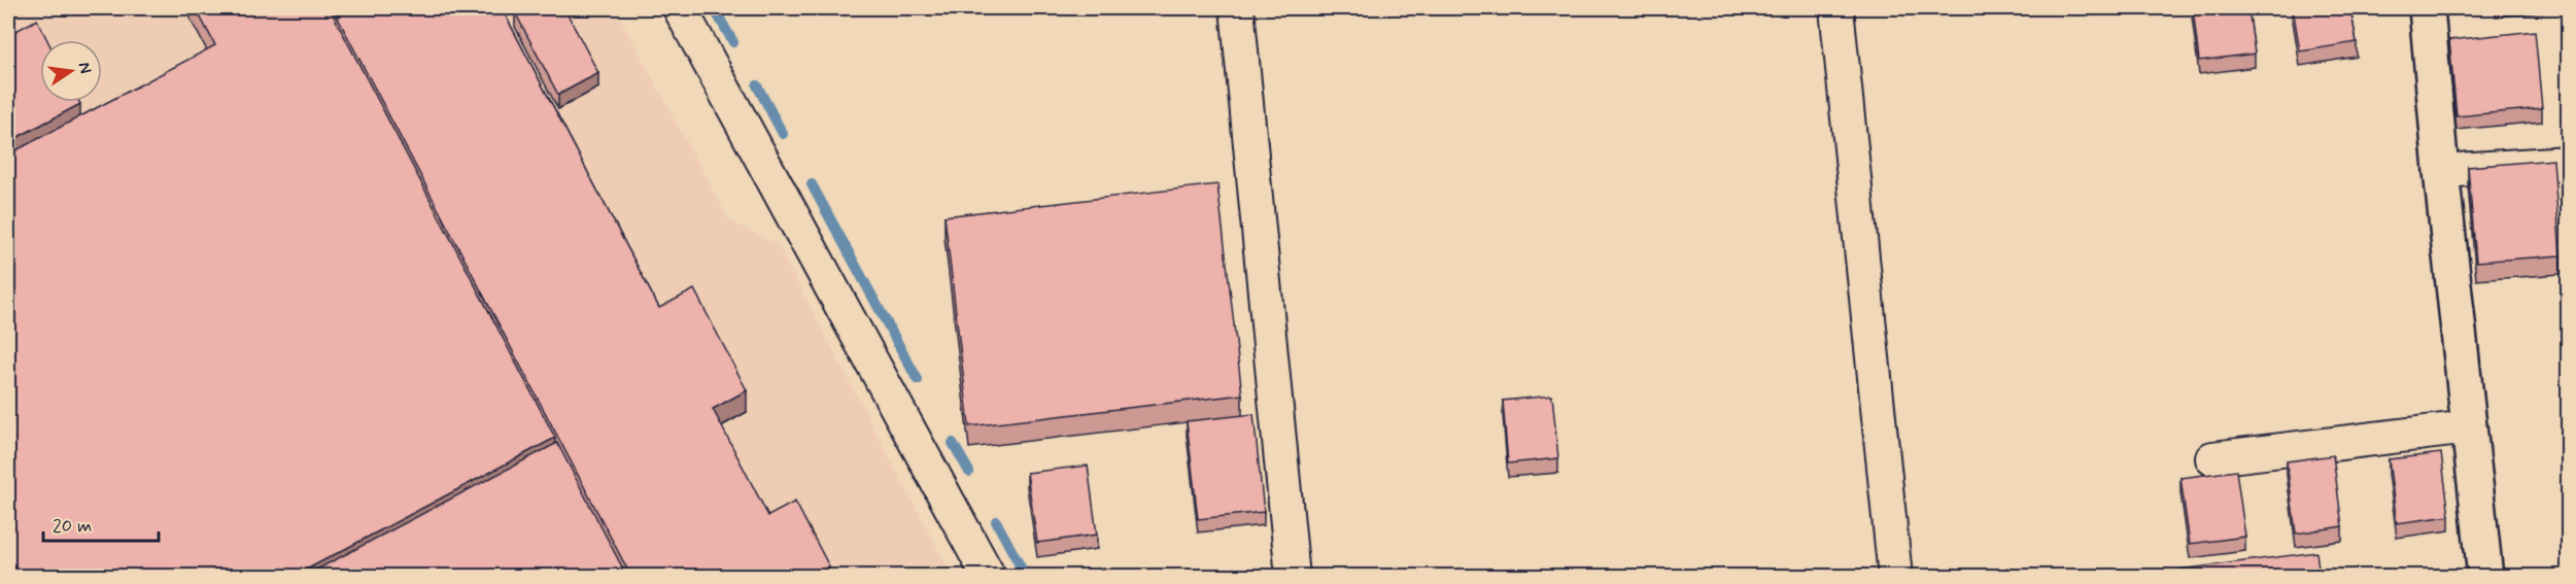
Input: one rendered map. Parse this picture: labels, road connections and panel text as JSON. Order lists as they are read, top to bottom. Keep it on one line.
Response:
{"scale_bar":"20 m","north":"right"}
